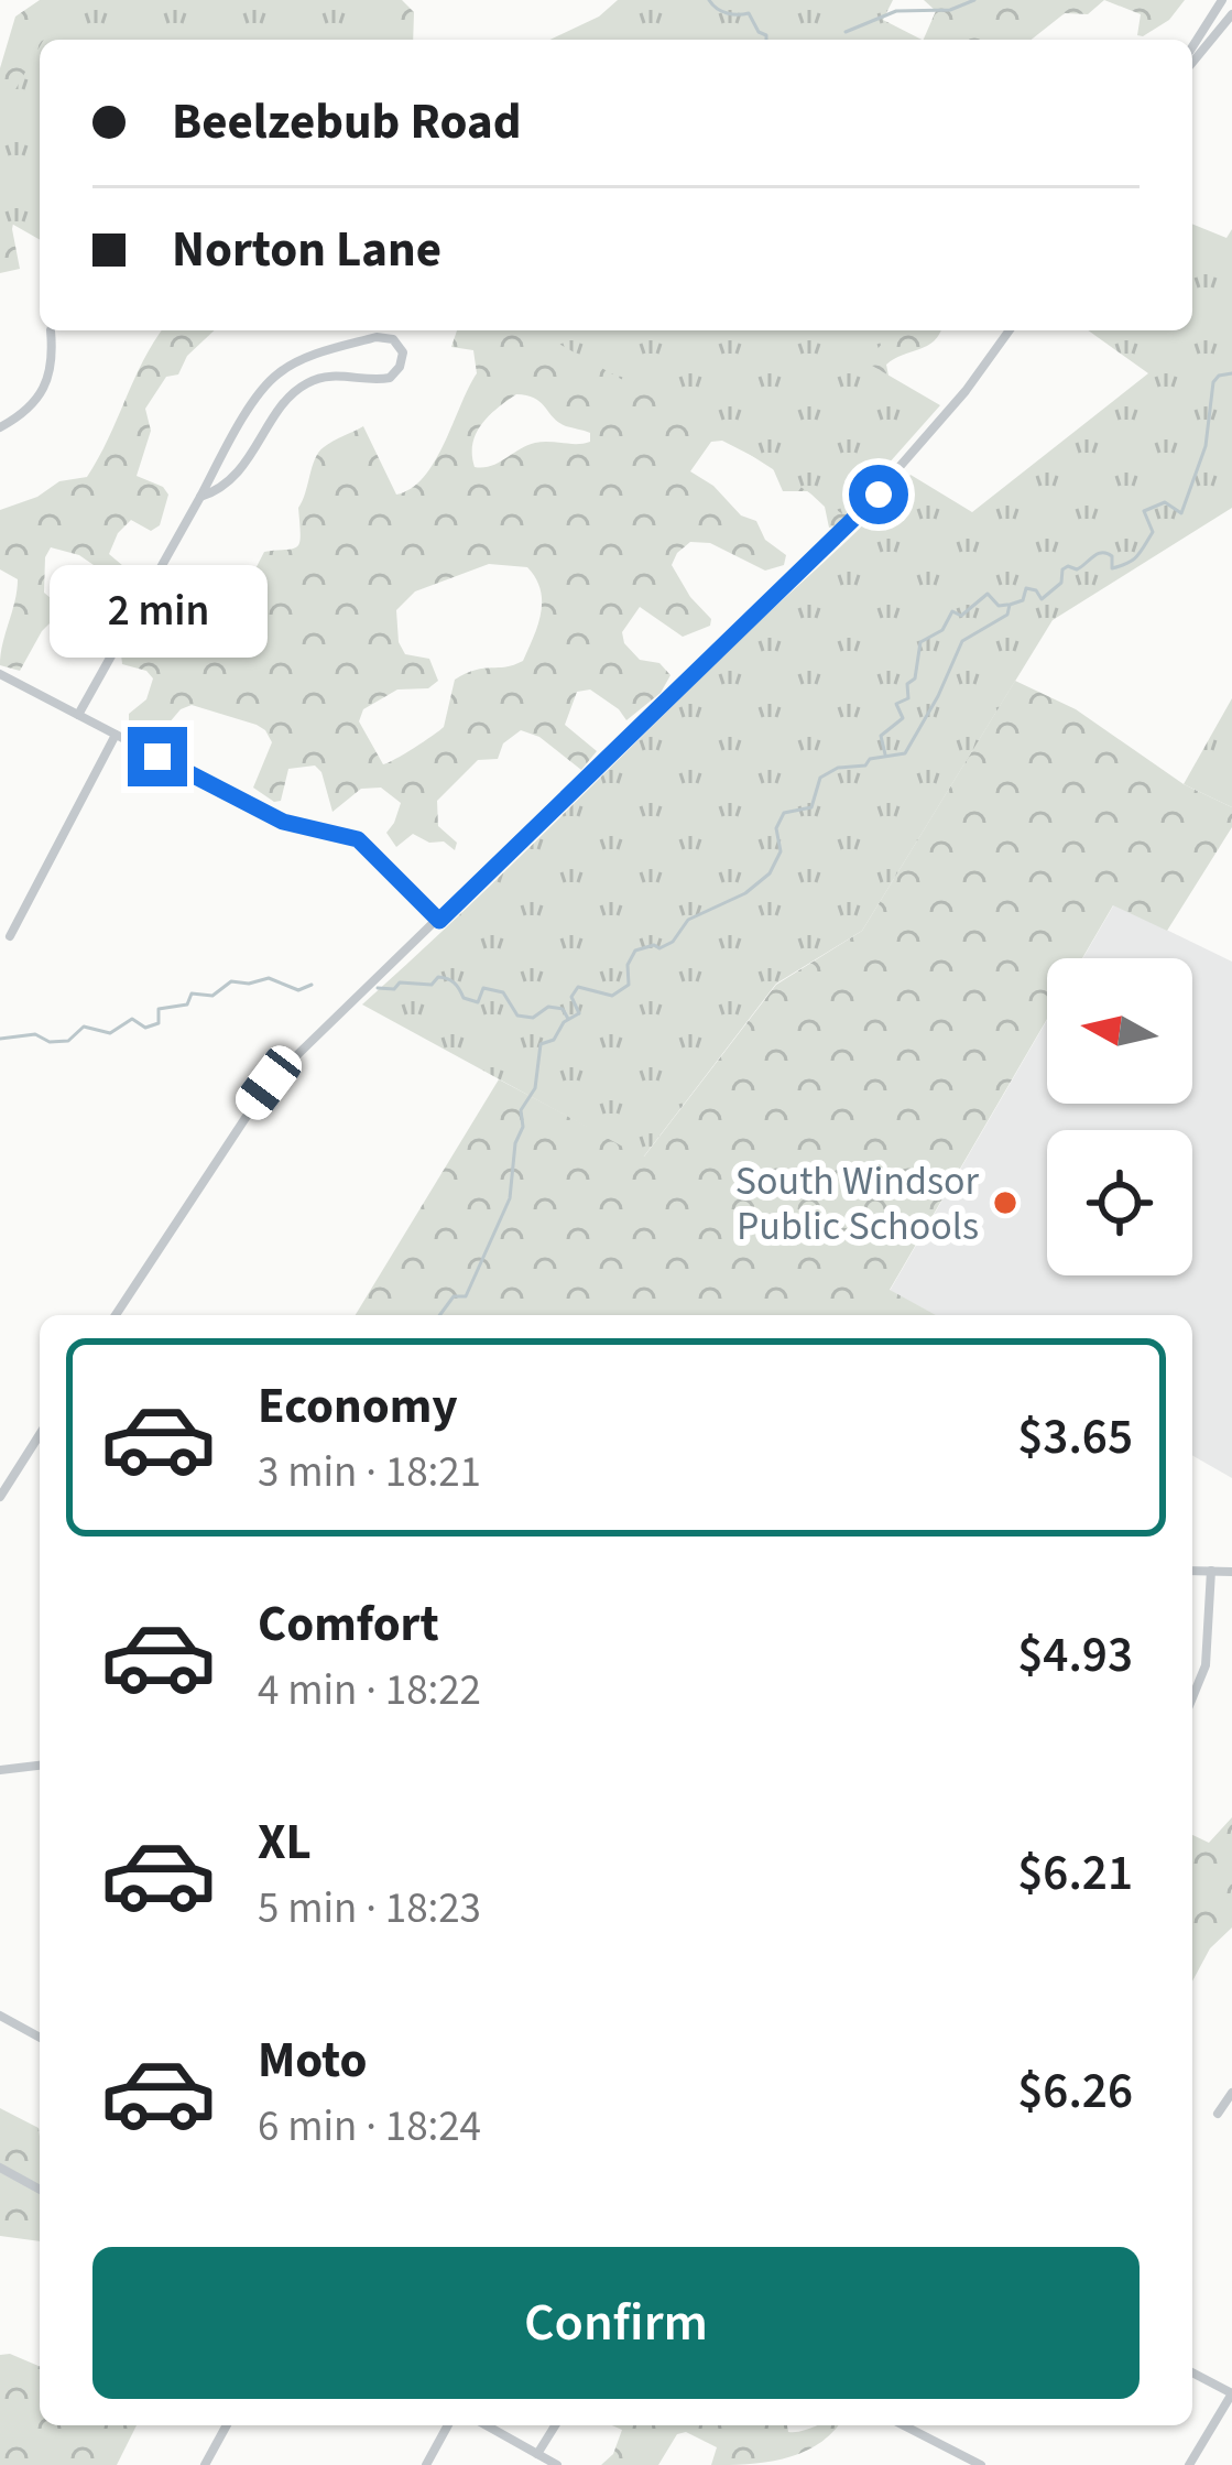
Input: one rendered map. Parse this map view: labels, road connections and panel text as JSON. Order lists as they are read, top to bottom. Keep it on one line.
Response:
{"places":["South Windsor Public Schools"],"north":"left","page":{"banner":["Beelzebub Road","Norton Lane"],"bubble":"2 min","list":[{"name":"Economy","note":"3 min · 18:21","value":"$3.65"},{"name":"Comfort","note":"4 min · 18:22","value":"$4.93"},{"name":"XL","note":"5 min · 18:23","value":"$6.21"},{"name":"Moto","note":"6 min · 18:24","value":"$6.26"}],"buttons":"Confirm"}}
